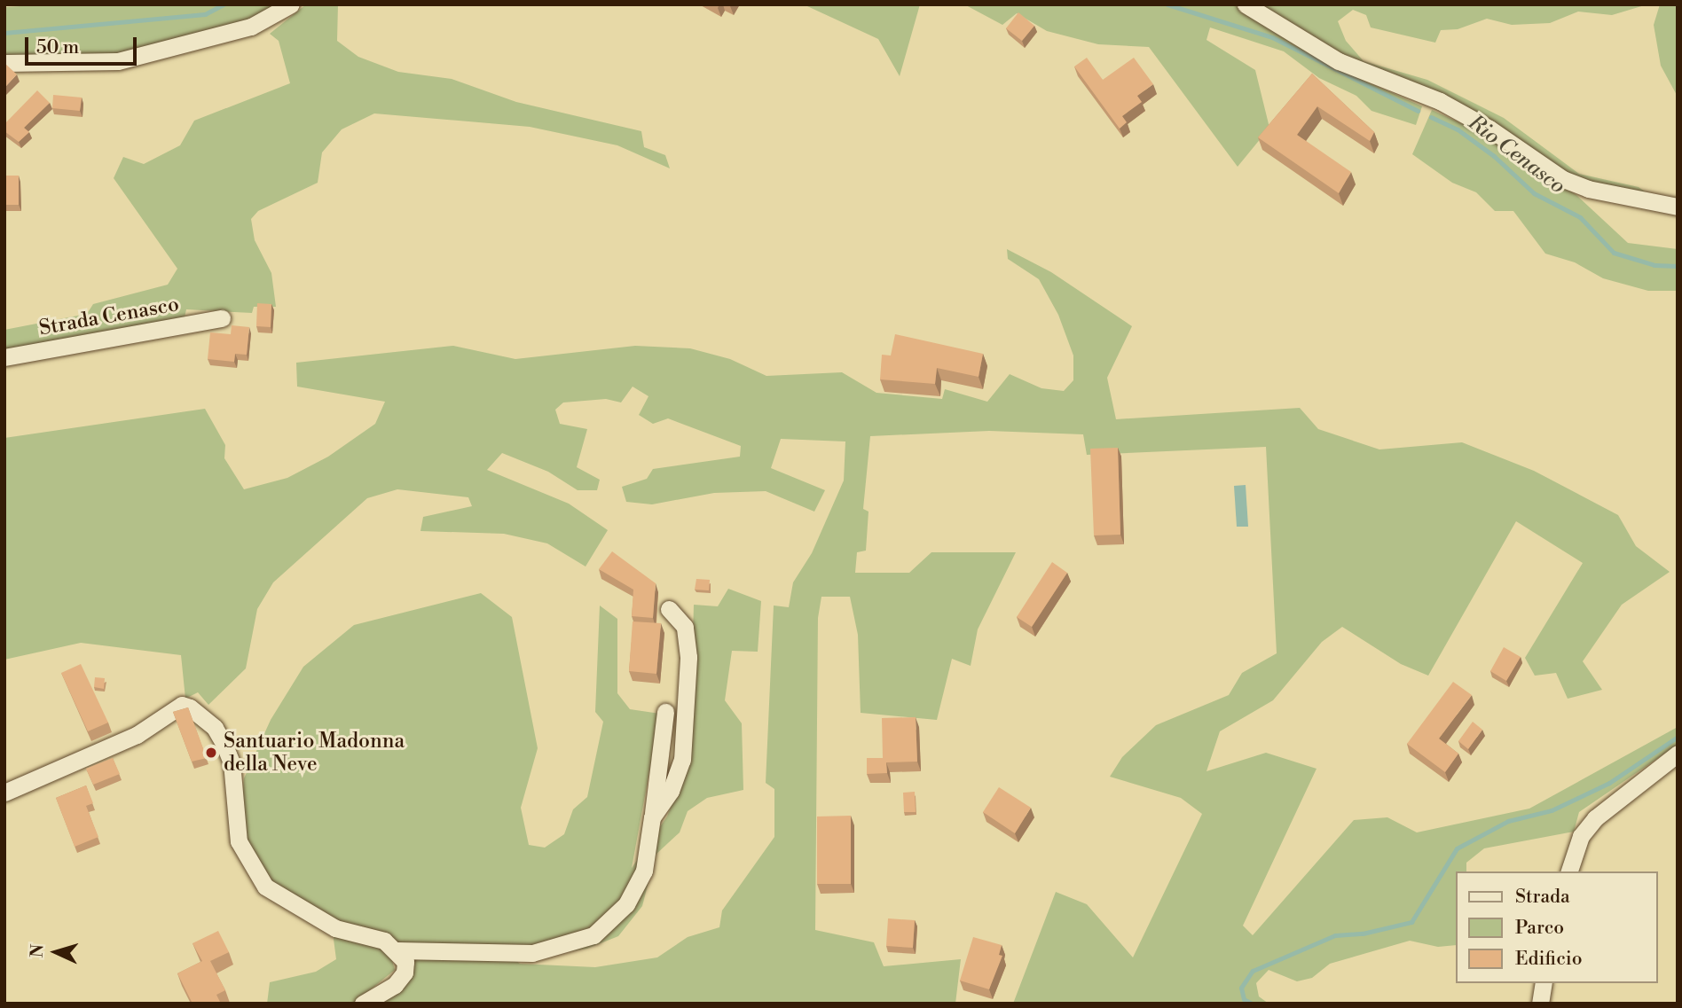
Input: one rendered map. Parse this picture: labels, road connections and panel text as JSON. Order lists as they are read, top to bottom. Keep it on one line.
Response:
{"streets":{"street":["Strada Cenasco"]},"water":["Rio Cenasco"],"places":["Santuario Madonna della Neve"],"legend":["Strada","Parco","Edificio"],"scale_bar":"50 m","north":"left"}
